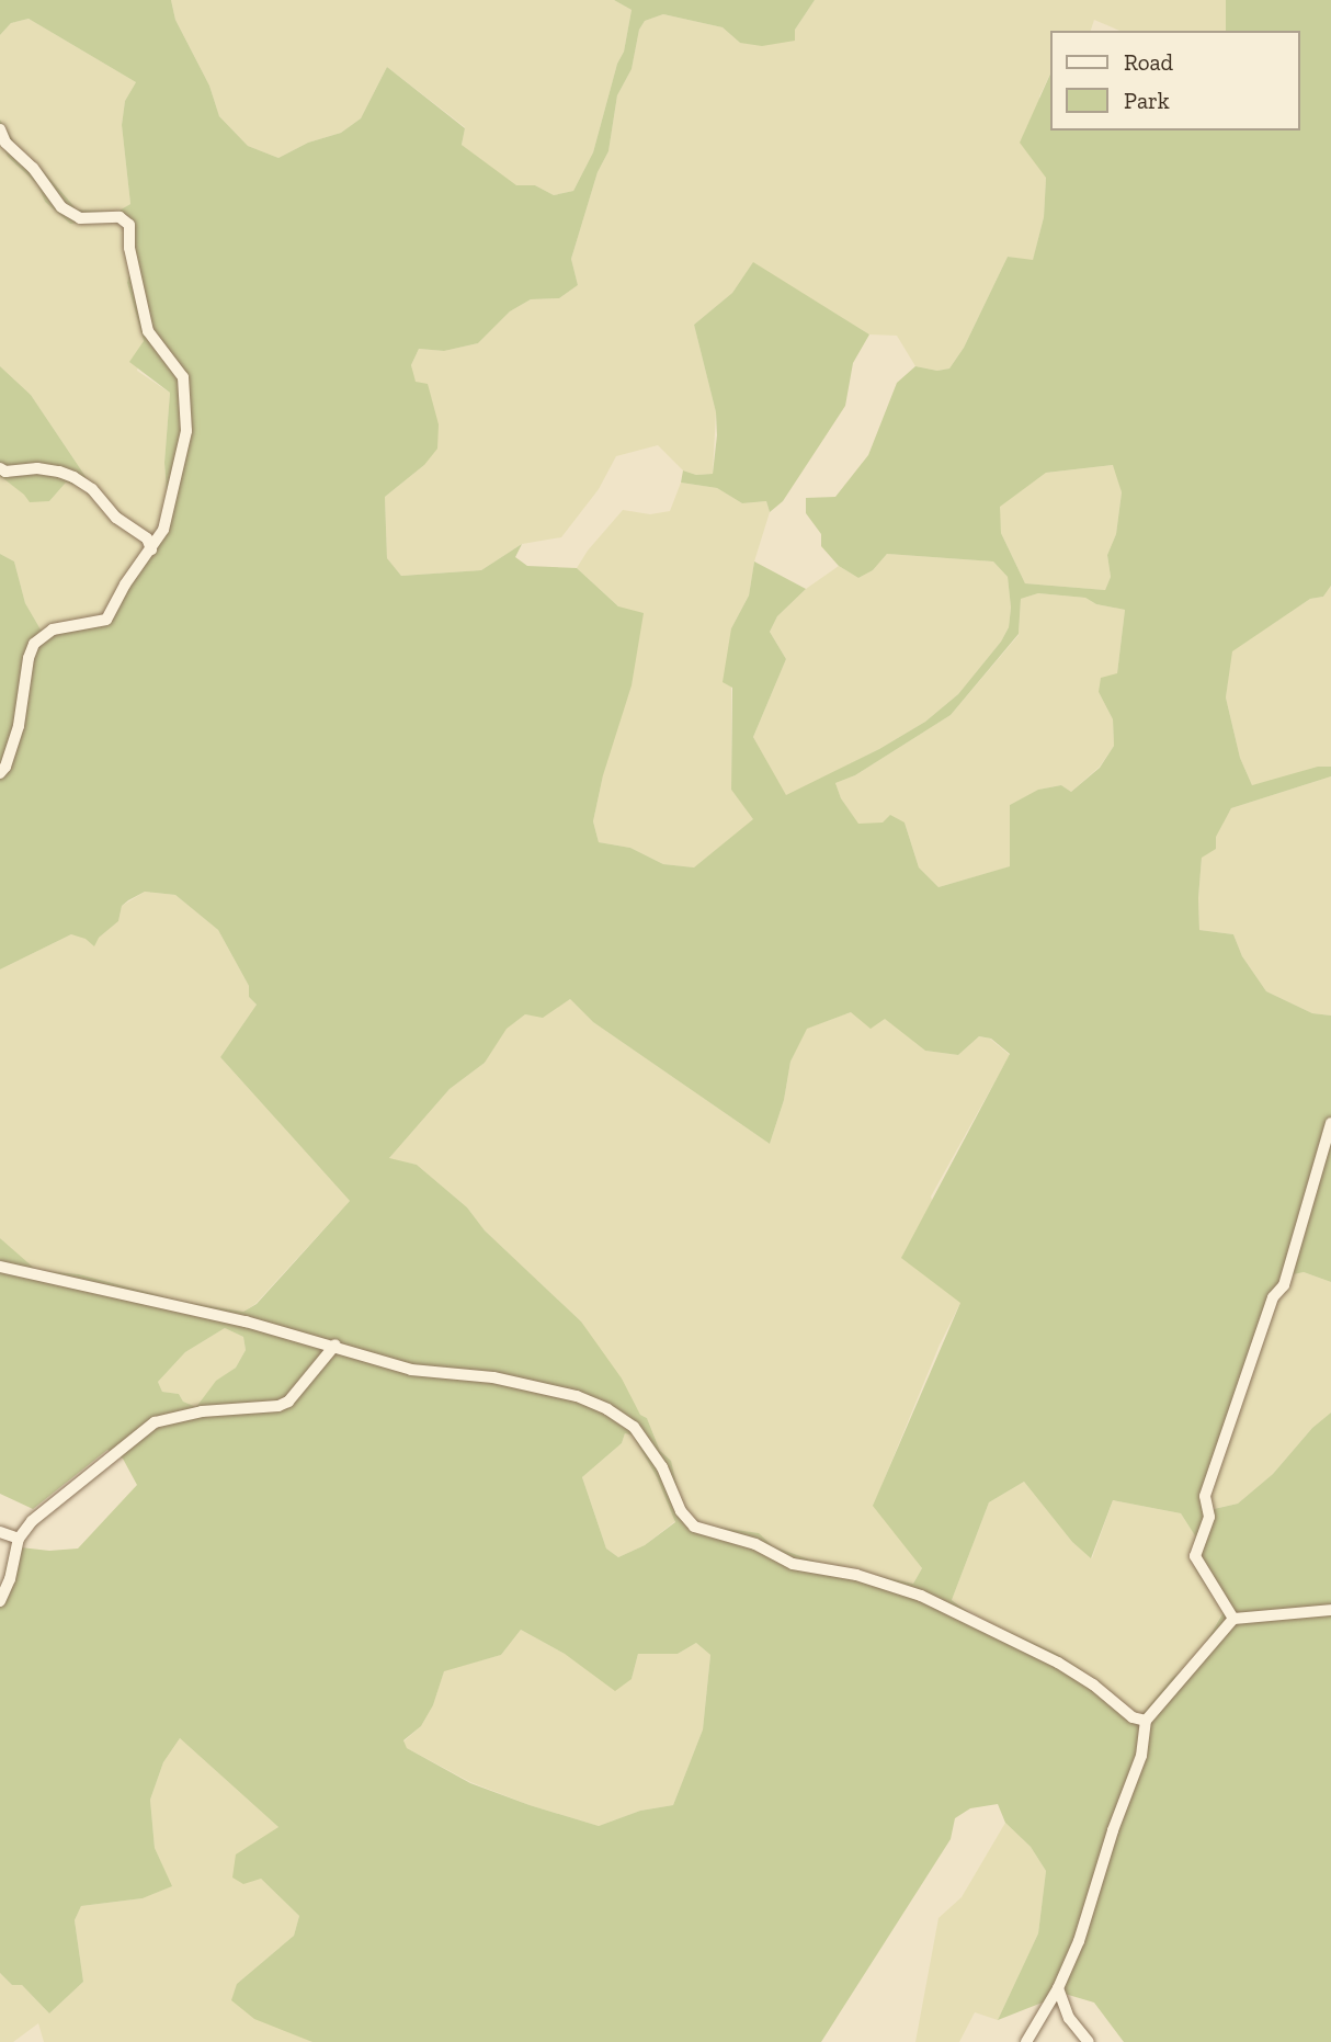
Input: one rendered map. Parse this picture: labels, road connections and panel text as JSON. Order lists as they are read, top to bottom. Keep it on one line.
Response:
{"legend":["Road","Park"]}
